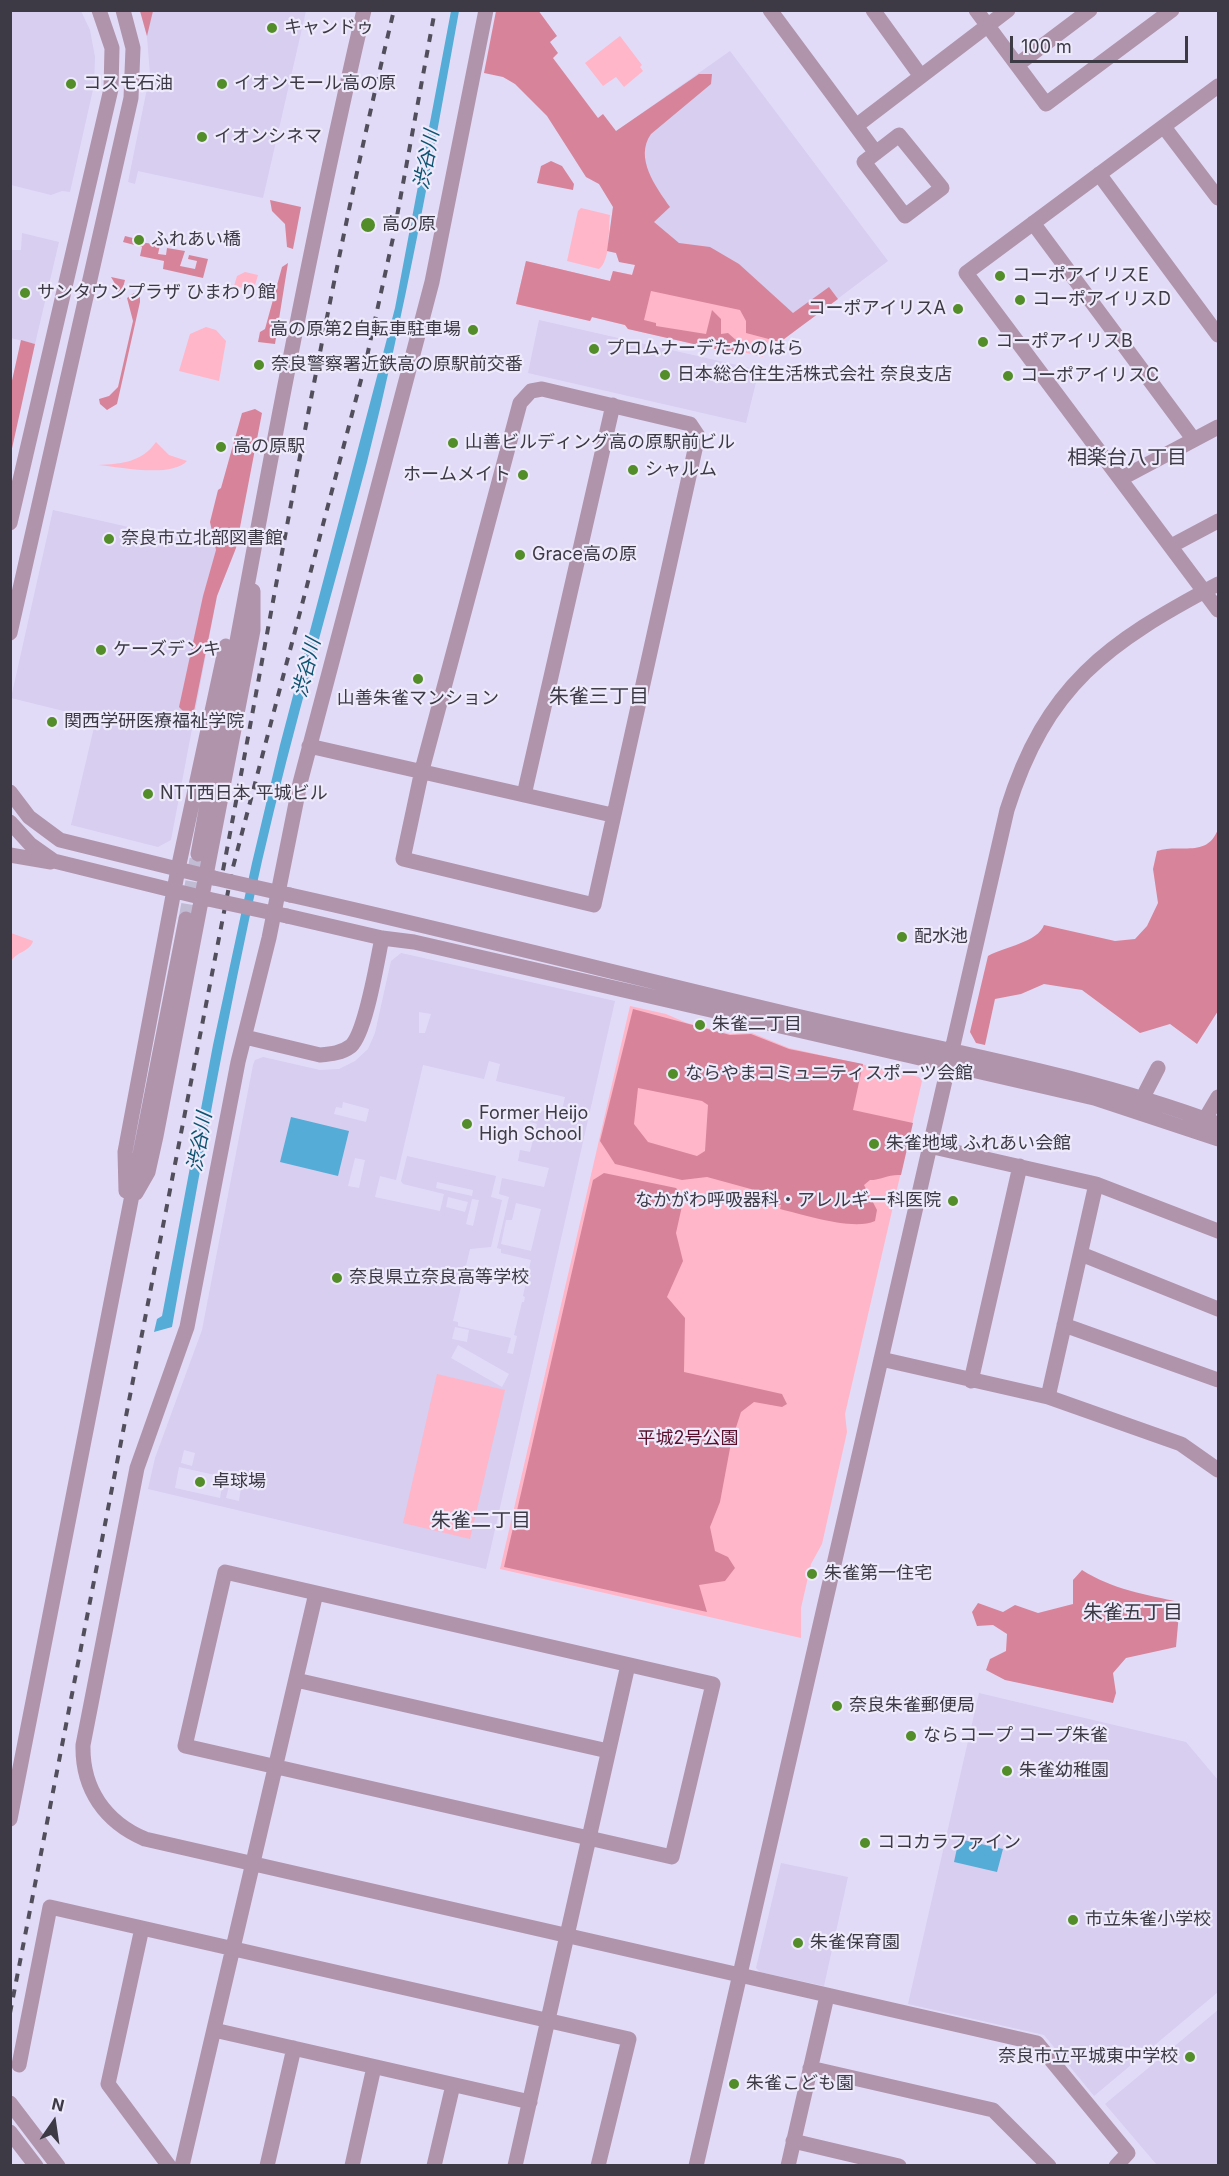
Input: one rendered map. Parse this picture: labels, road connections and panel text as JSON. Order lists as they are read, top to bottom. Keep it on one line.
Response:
{"districts":["相楽台八丁目","朱雀三丁目","朱雀二丁目","朱雀五丁目"],"water":["渋谷川"],"parks":["平城2号公園"],"places":["キャンドゥ","コスモ石油","イオンモール高の原","イオンシネマ","高の原","ふれあい橋","コーポアイリスE","サンタウンプラザ ひまわり館","コーポアイリスD","コーポアイリスA","高の原第2自転車駐車場","コーポアイリスB","プロムナーデたかのはら","奈良警察署近鉄高の原駅前交番","日本総合住生活株式会社 奈良支店","コーポアイリスC","山善ビルディング高の原駅前ビル","高の原駅","シャルム","ホームメイト","奈良市立北部図書館","Grace高の原","ケーズデンキ","山善朱雀マンション","関西学研医療福祉学院","NTT西日本 平城ビル","配水池","朱雀二丁目","ならやまコミュニティスポーツ会館","Former Heijo High School","朱雀地域 ふれあい会館","なかがわ呼吸器科・アレルギー科医院","奈良県立奈良高等学校","卓球場","朱雀第一住宅","奈良朱雀郵便局","ならコープ コープ朱雀","朱雀幼稚園","ココカラファイン","市立朱雀小学校","朱雀保育園","奈良市立平城東中学校","朱雀こども園"],"scale_bar":"100 m","north":"top"}
